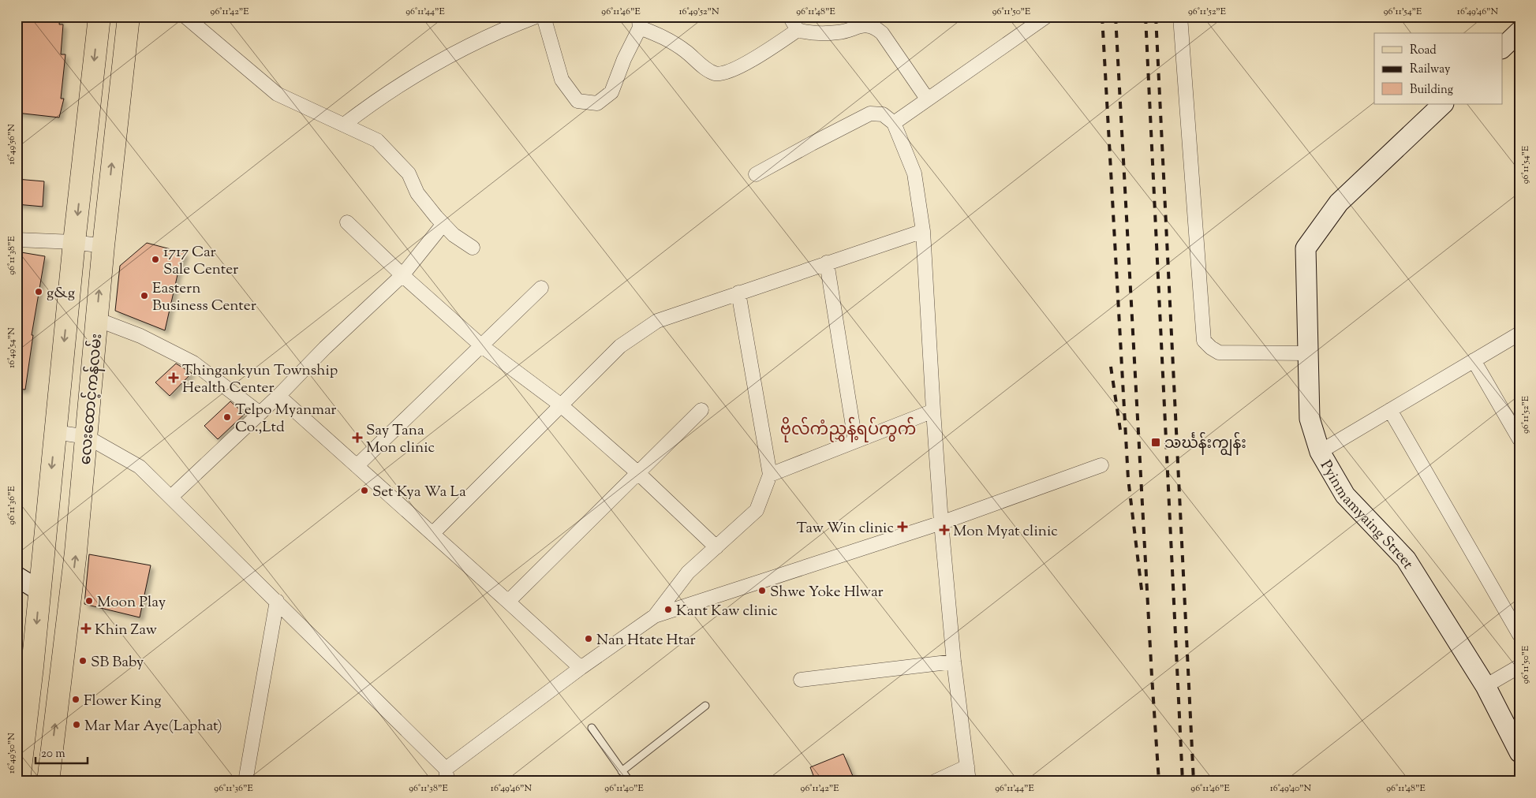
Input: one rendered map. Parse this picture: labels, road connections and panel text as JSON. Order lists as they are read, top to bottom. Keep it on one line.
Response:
{"streets":{"main road":["လေးထောင့်ကန်လမ်း"],"street":["Pyinmamyaing Street"]},"districts":["ဗိုလ်ကံညွှန့်ရပ်ကွက်"],"places":{"other":["1717 Car Sale Center","g&g","Eastern Business Center","Telpo Myanmar Co.,Ltd","Set Kya Wa La","Shwe Yoke Hlwar","Moon Play","Kant Kaw clinic","Nan Htate Htar","SB Baby","Flower King","Mar Mar Aye(Laphat)"],"health":["Thingankyun Township Health Center","Say Tana Mon clinic","Taw Win clinic","Mon Myat clinic","Khin Zaw"],"transit":["သင်္ဃန်းကျွန်း"]},"legend":["Road","Railway","Building"],"scale_bar":"20 m","coordinates":["96°11'42\"E","96°11'44\"E","96°11'46\"E","16°49'52\"N","96°11'48\"E","96°11'50\"E","96°11'52\"E","96°11'54\"E","16°49'46\"N","16°49'56\"N","96°11'38\"E","16°49'54\"N","96°11'36\"E","16°49'50\"N","96°11'40\"E","16°49'40\"N"]}
